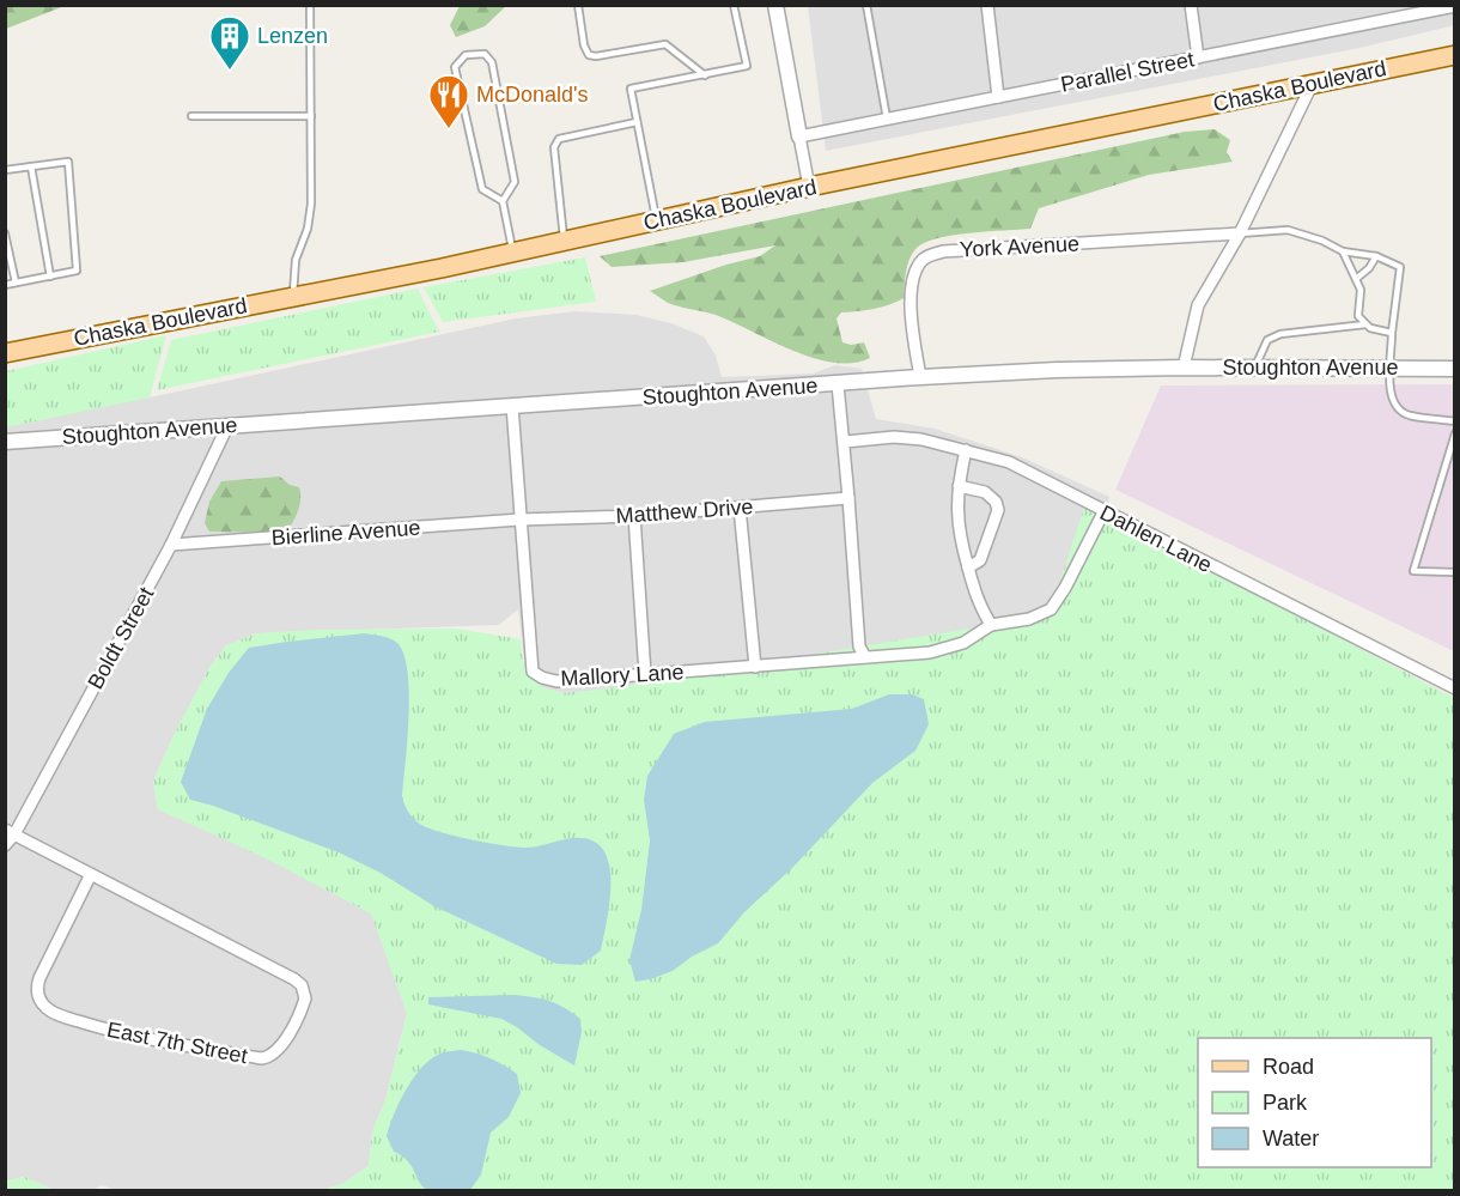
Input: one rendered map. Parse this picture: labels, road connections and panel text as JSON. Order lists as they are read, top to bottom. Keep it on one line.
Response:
{"streets":{"main road":["Chaska Boulevard"],"street":["Parallel Street","York Avenue","Stoughton Avenue","Matthew Drive","Bierline Avenue","Dahlen Lane","Boldt Street","Mallory Lane","East 7th Street"]},"crossings":[["York Avenue","Stoughton Avenue"],["Stoughton Avenue","Boldt Street"],["Matthew Drive","Bierline Avenue"],["Matthew Drive","Mallory Lane"],["Bierline Avenue","Boldt Street"],["Bierline Avenue","Mallory Lane"],["Boldt Street","East 7th Street"]],"places":{"building":["Lenzen"],"restaurant":["McDonald's"]},"legend":["Road","Park","Water"]}
